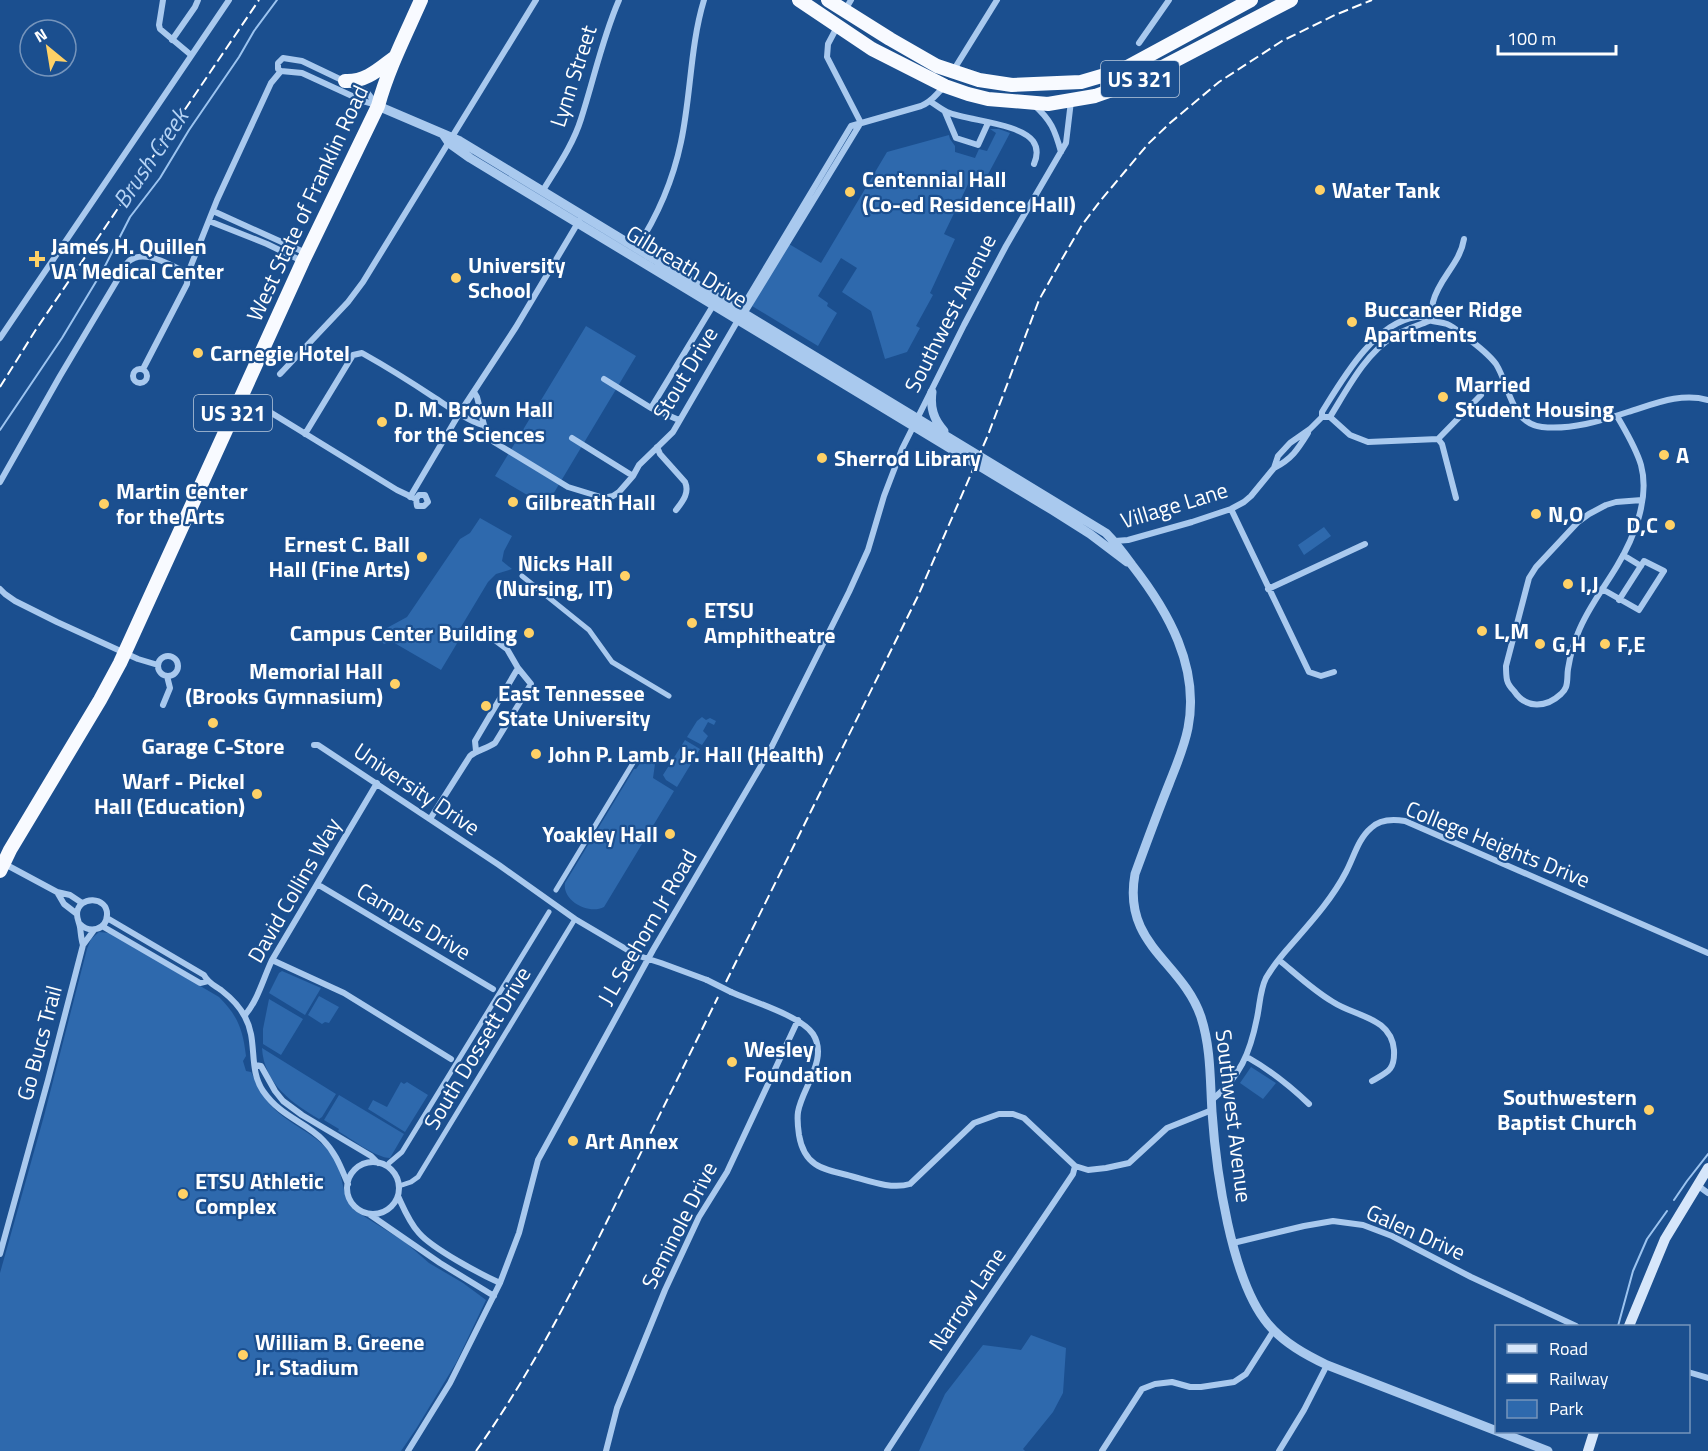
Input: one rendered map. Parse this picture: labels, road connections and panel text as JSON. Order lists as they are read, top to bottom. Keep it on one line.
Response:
{"streets":{"highway":["US 321","West State of Franklin Road"],"street":["Lynn Street","Gilbreath Drive","Southwest Avenue","Stout Drive","Village Lane","University Drive","College Heights Drive","David Collins Way","Campus Drive","J L Seehorn Jr Road","Go Bucs Trail","South Dossett Drive","Seminole Drive","Galen Drive","Narrow Lane"]},"crossings":[["Lynn Street","Gilbreath Drive"],["US 321","Southwest Avenue"],["West State of Franklin Road","Gilbreath Drive"],["Gilbreath Drive","Southwest Avenue"],["Gilbreath Drive","Stout Drive"],["Gilbreath Drive","J L Seehorn Jr Road"],["Southwest Avenue","Village Lane"],["Southwest Avenue","College Heights Drive"],["Southwest Avenue","J L Seehorn Jr Road"],["Southwest Avenue","Galen Drive"],["University Drive","David Collins Way"],["University Drive","J L Seehorn Jr Road"],["University Drive","South Dossett Drive"],["David Collins Way","Campus Drive"]],"water":["Brush Creek"],"places":{"other":["Water Tank","Centennial Hall (Co-ed Residence Hall)","University School","Buccaneer Ridge Apartments","Carnegie Hotel","Married Student Housing","D. M. Brown Hall for the Sciences","A","Sherrod Library","Gilbreath Hall","Martin Center for the Arts","N,O","D,C","Ernest C. Ball Hall (Fine Arts)","Nicks Hall (Nursing, IT)","I,J","ETSU Amphitheatre","L,M","Campus Center Building","G,H","F,E","Memorial Hall (Brooks Gymnasium)","East Tennessee State University","Garage C-Store","John P. Lamb, Jr. Hall (Health)","Warf - Pickel Hall (Education)","Yoakley Hall","Wesley Foundation","Southwestern Baptist Church","Art Annex","ETSU Athletic Complex","William B. Greene Jr. Stadium"],"health":["James H. Quillen VA Medical Center"]},"legend":["Road","Railway","Park"],"scale_bar":"100 m","north":"top left"}
